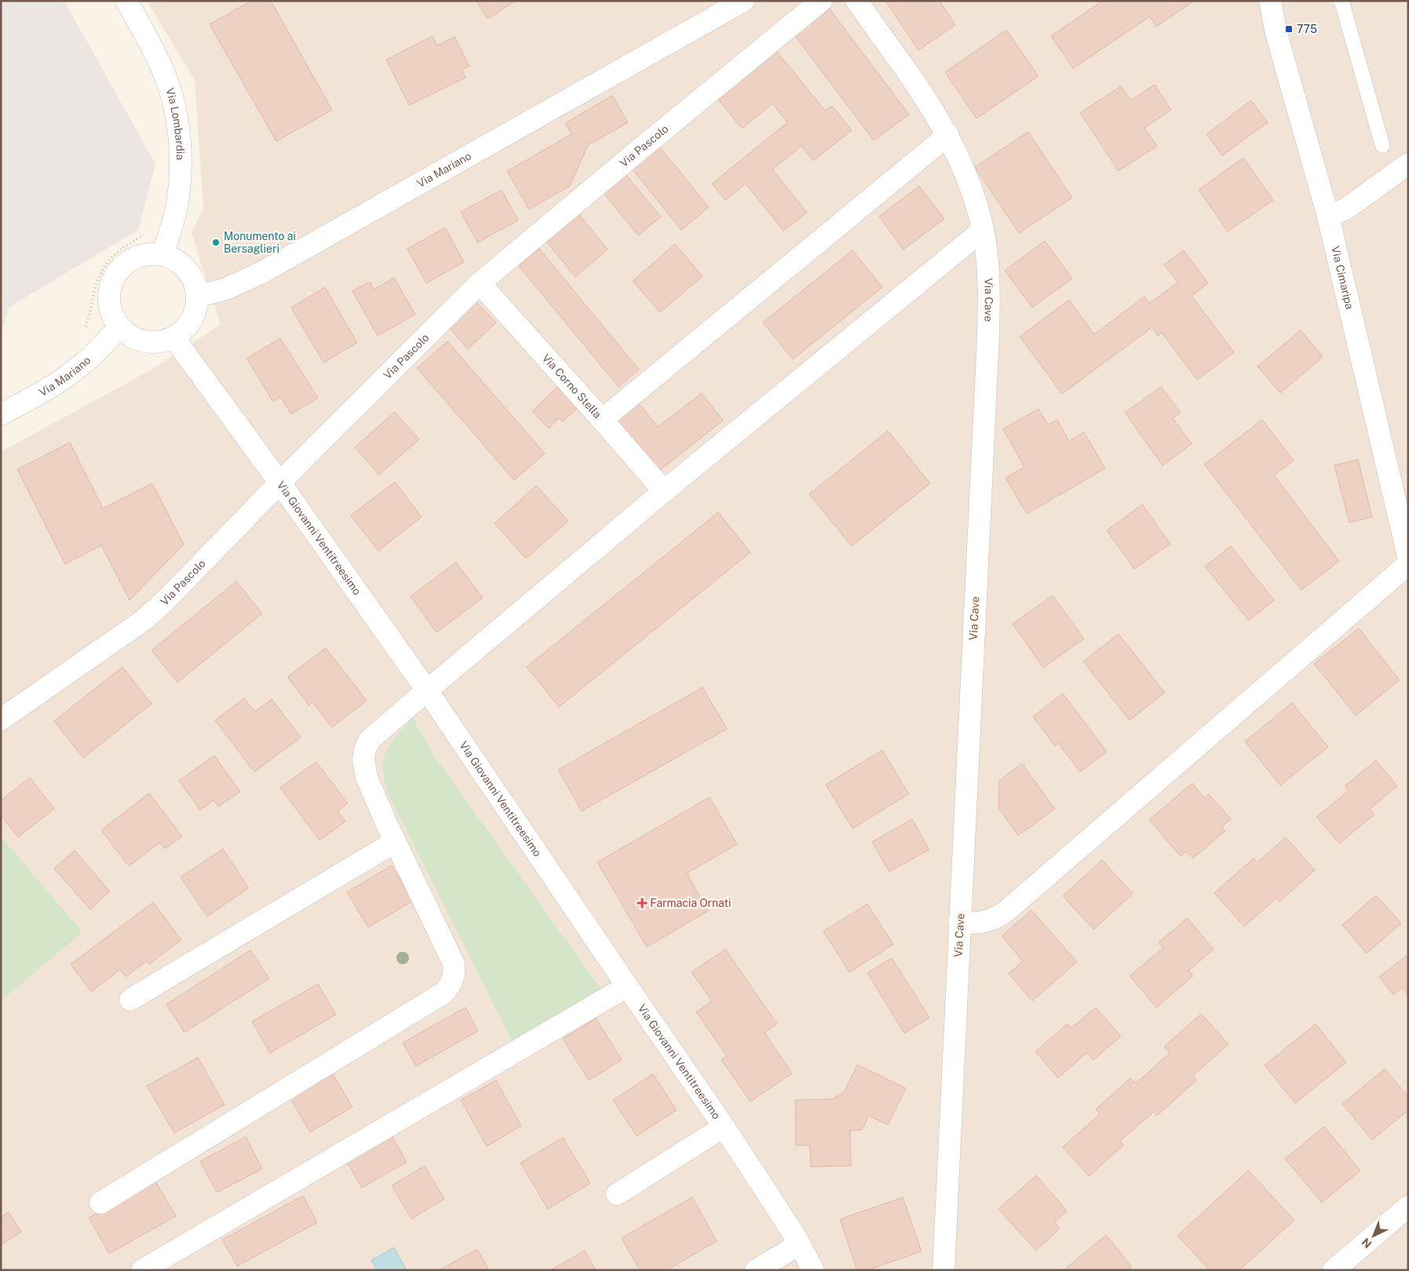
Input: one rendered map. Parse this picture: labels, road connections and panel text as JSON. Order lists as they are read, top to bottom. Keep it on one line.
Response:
{"streets":{"street":["Via Lombardia","Via Pascolo","Via Mariano","Via Cimaripa","Via Cave","Via Corno Stella","Via Giovanni Ventitreesimo"]},"crossings":[["Via Lombardia","Via Mariano"],["Via Lombardia","Via Giovanni Ventitreesimo"],["Via Pascolo","Via Corno Stella"],["Via Pascolo","Via Giovanni Ventitreesimo"],["Via Mariano","Via Giovanni Ventitreesimo"]],"places":{"transit":["775"],"other":["Monumento ai Bersaglieri"],"health":["Farmacia Ornati"]},"north":"bottom left"}
